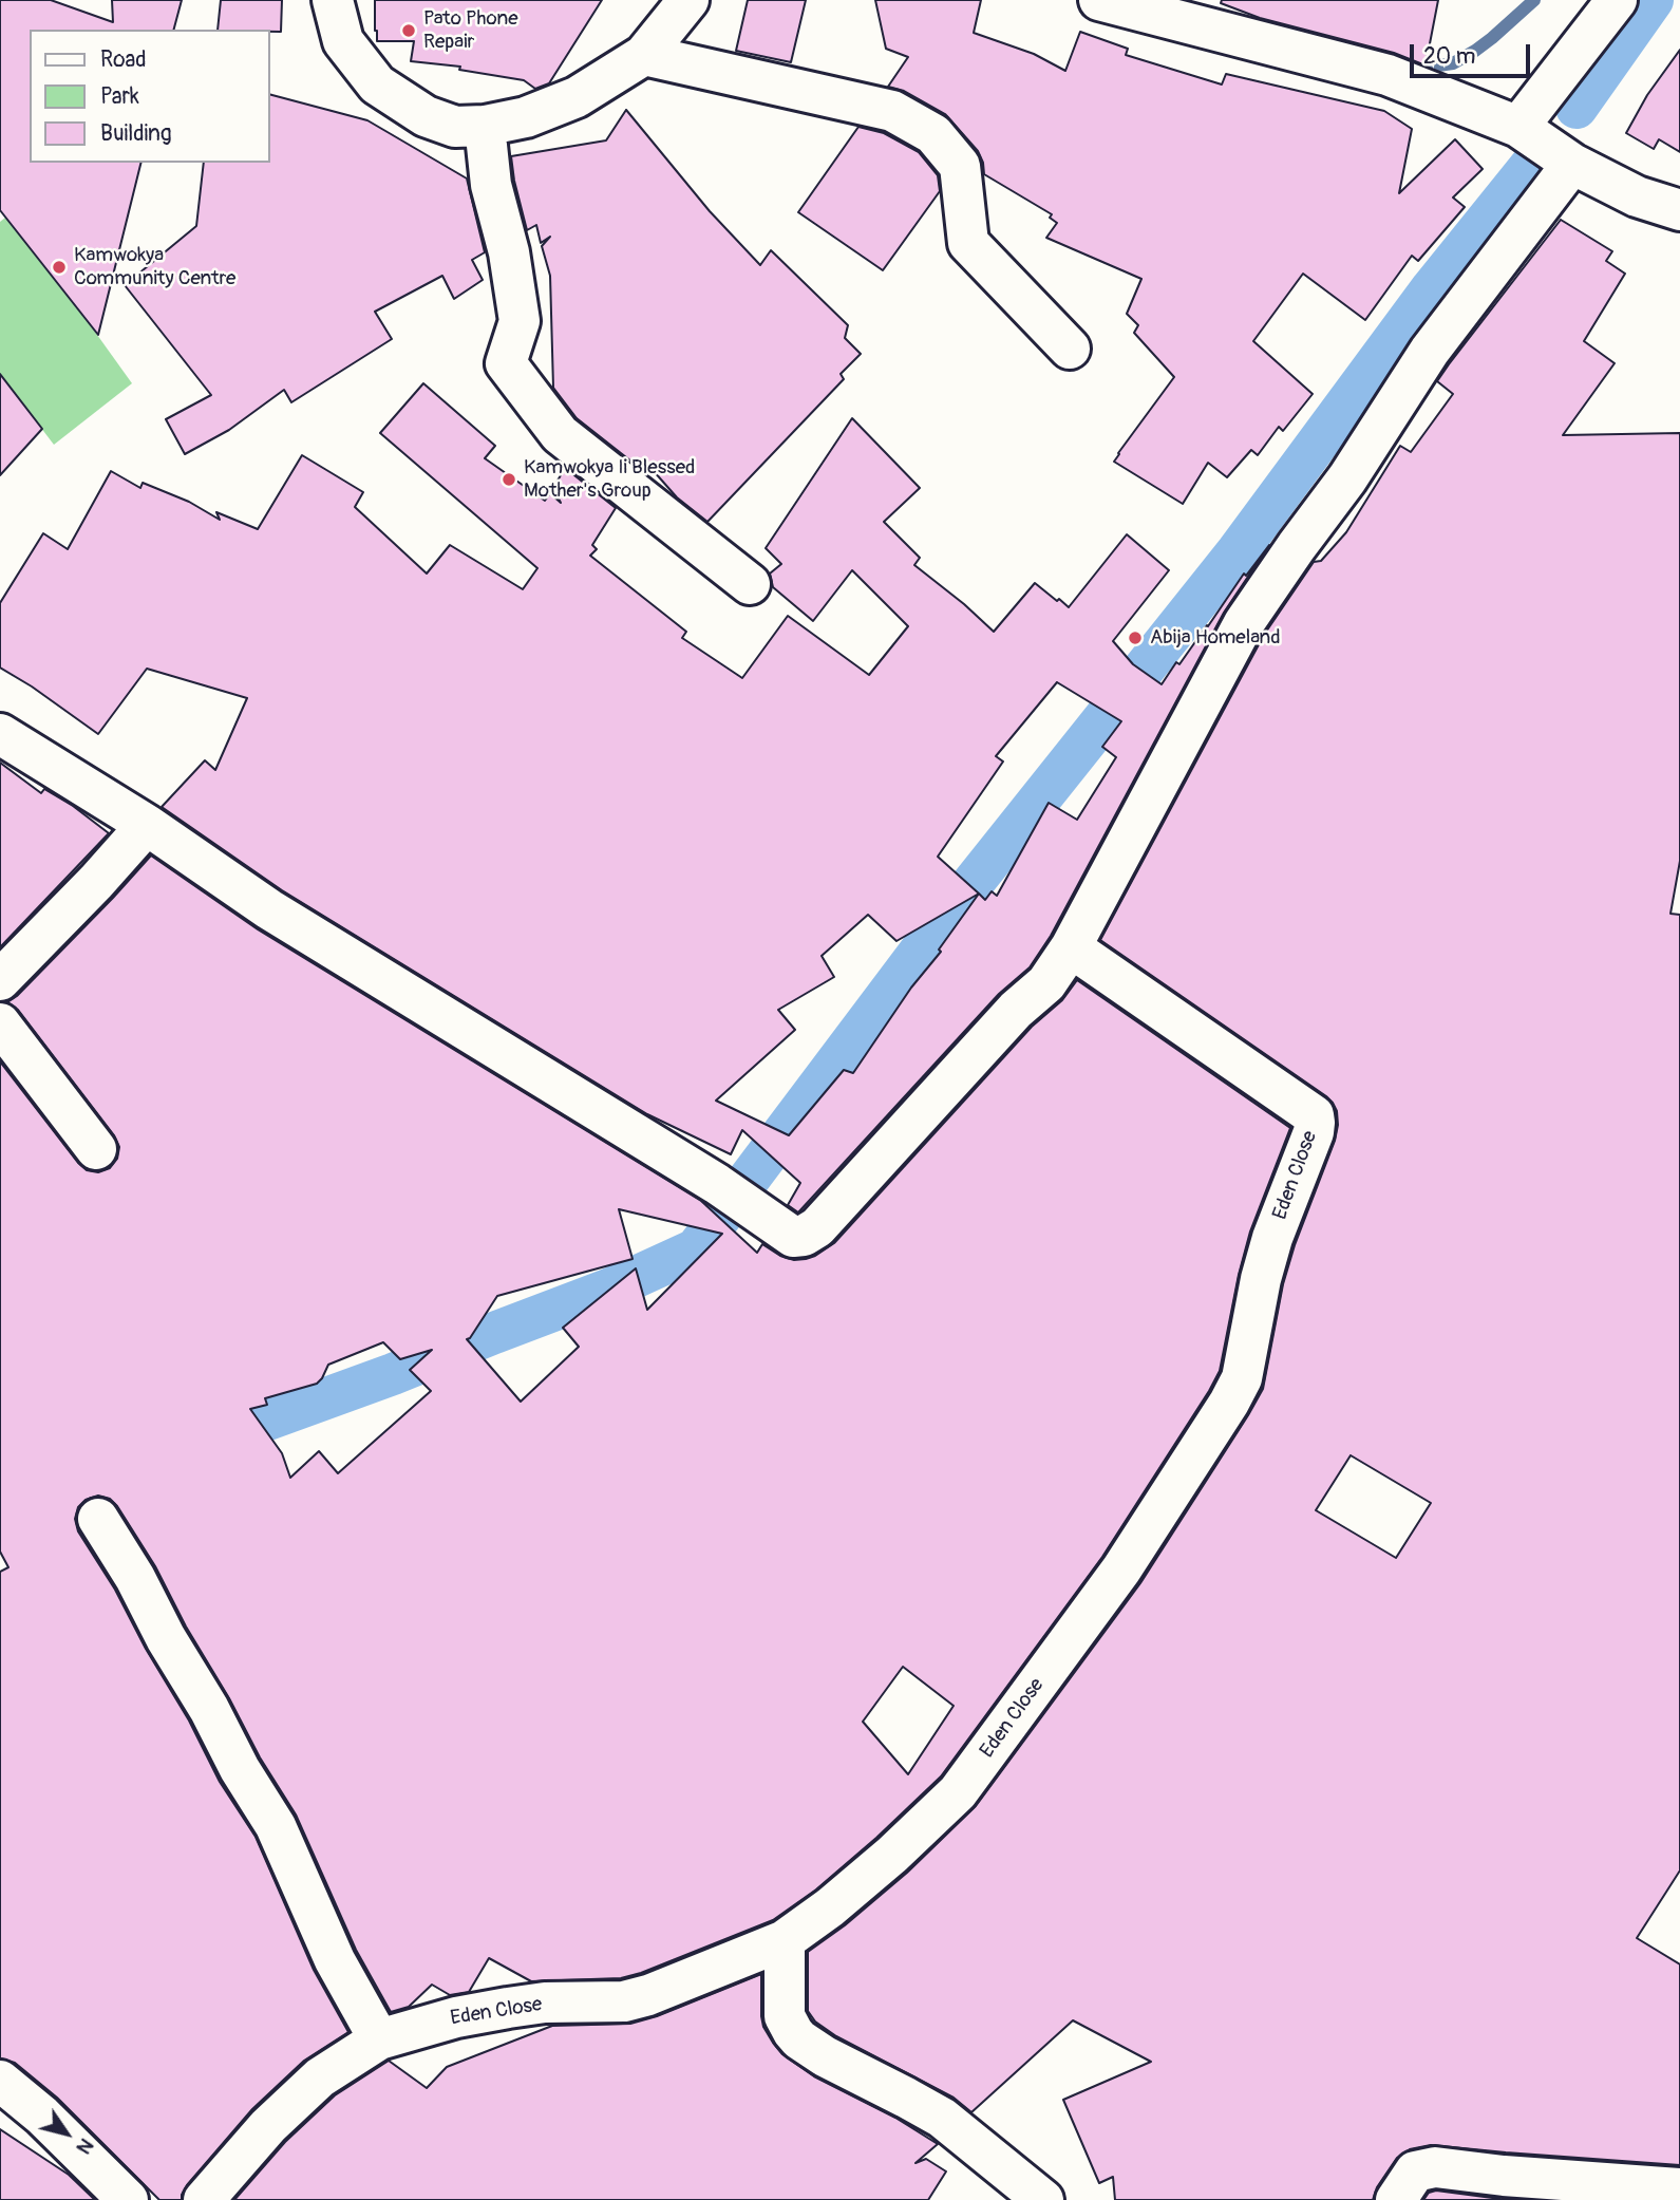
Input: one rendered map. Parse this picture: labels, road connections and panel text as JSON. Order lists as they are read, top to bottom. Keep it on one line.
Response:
{"streets":{"street":["Eden Close"]},"places":["Pato Phone Repair","Kamwokya Community Centre","Kamwokya Ii Blessed Mother's Group","Abija Homeland"],"legend":["Road","Park","Building"],"scale_bar":"20 m","north":"bottom right"}
